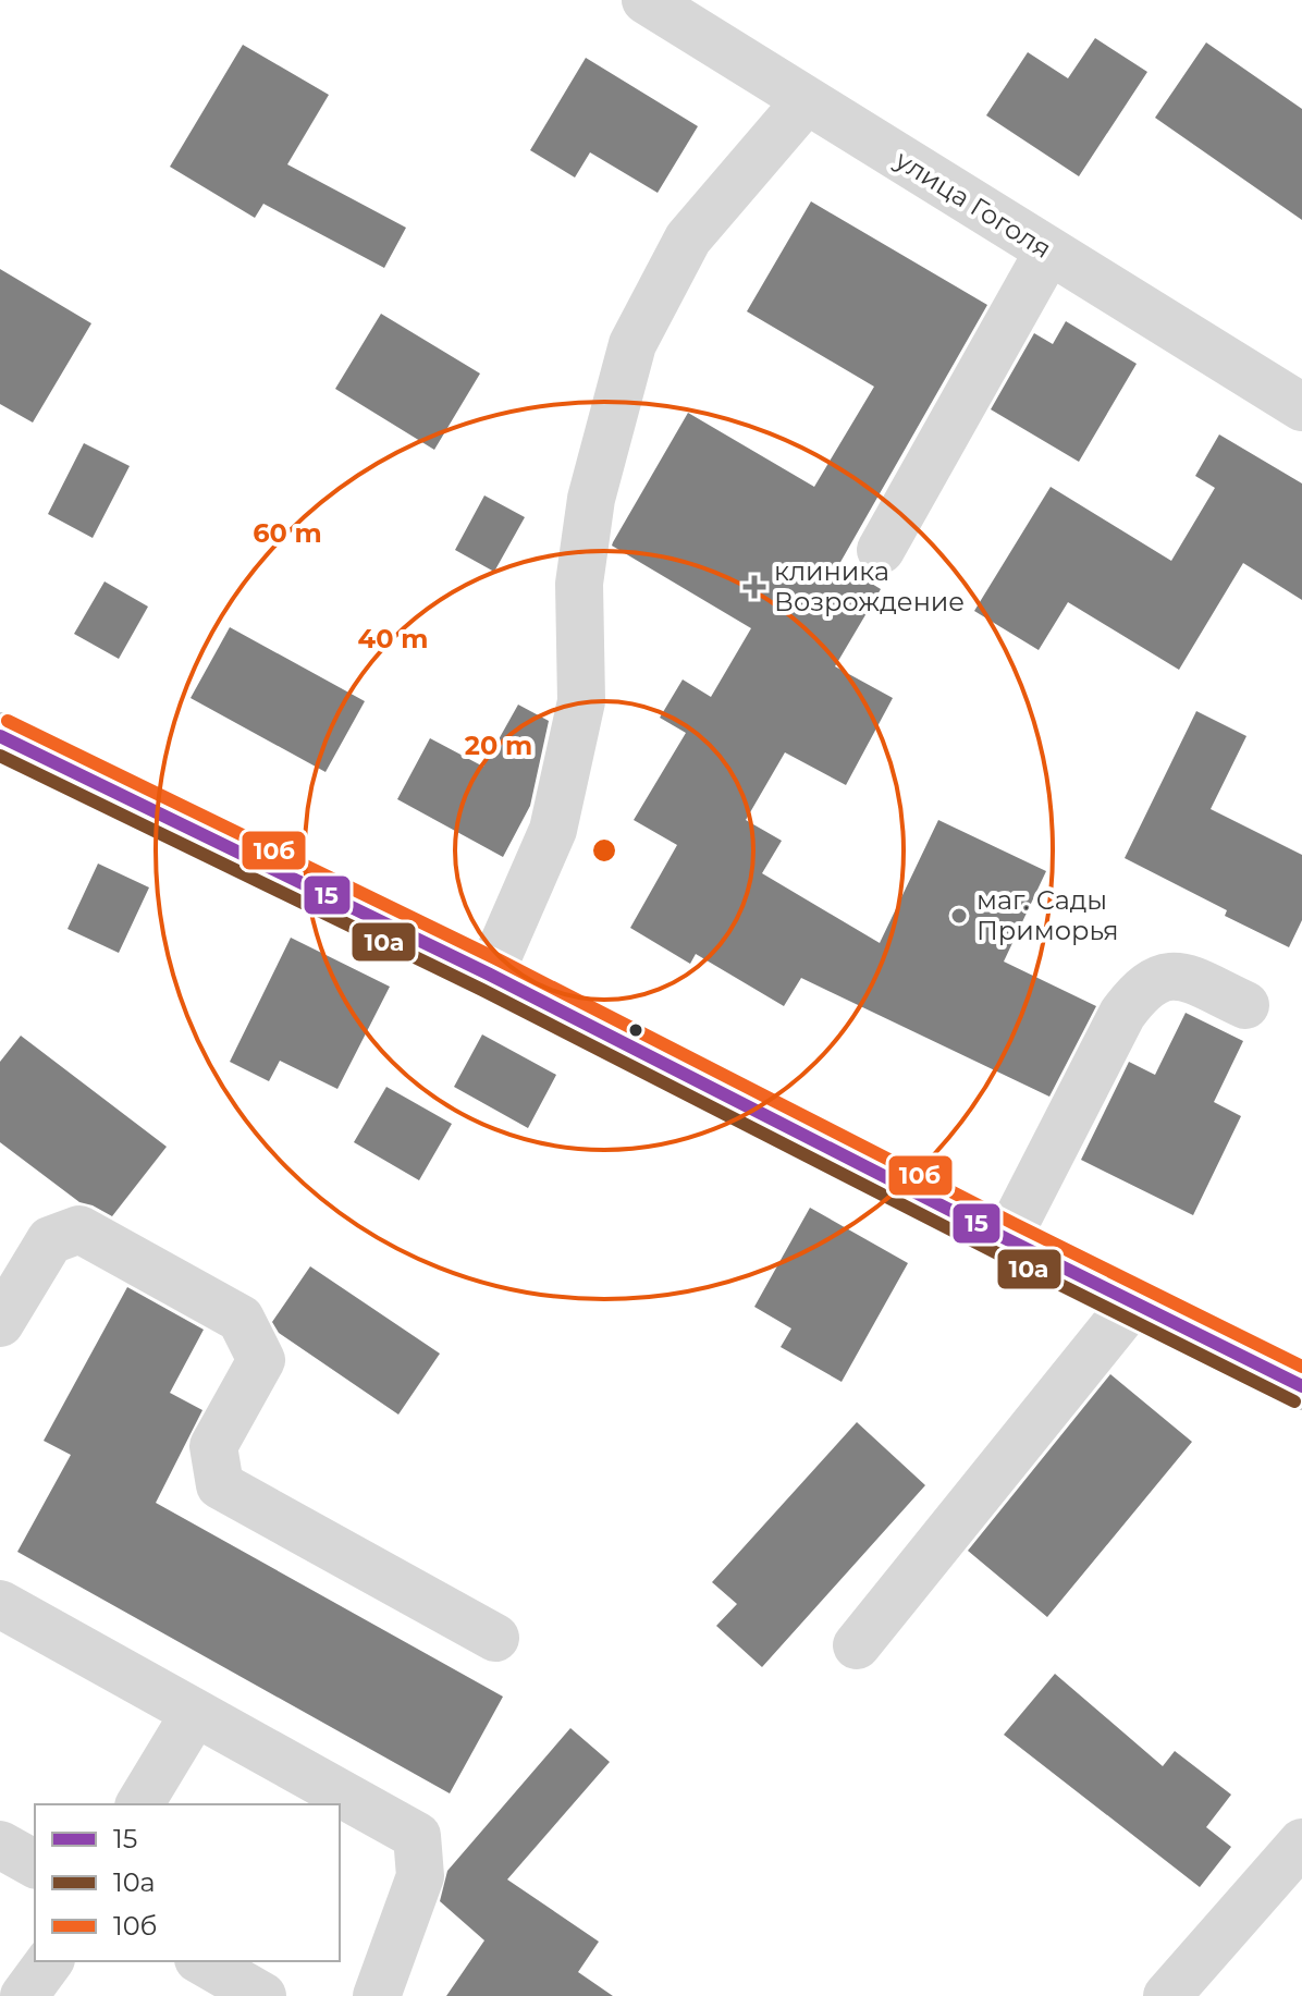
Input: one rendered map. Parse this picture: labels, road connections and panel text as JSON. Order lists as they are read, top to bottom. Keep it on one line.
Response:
{"streets":{"street":["улица Гоголя"]},"places":{"health":["клиника Возрождение"],"other":["маг. Сады Приморья"]},"lines":["transit line 10б","transit line 15","transit line 10а"],"legend":["15","10а","10б"],"rings":["60 m","40 m","20 m"]}
